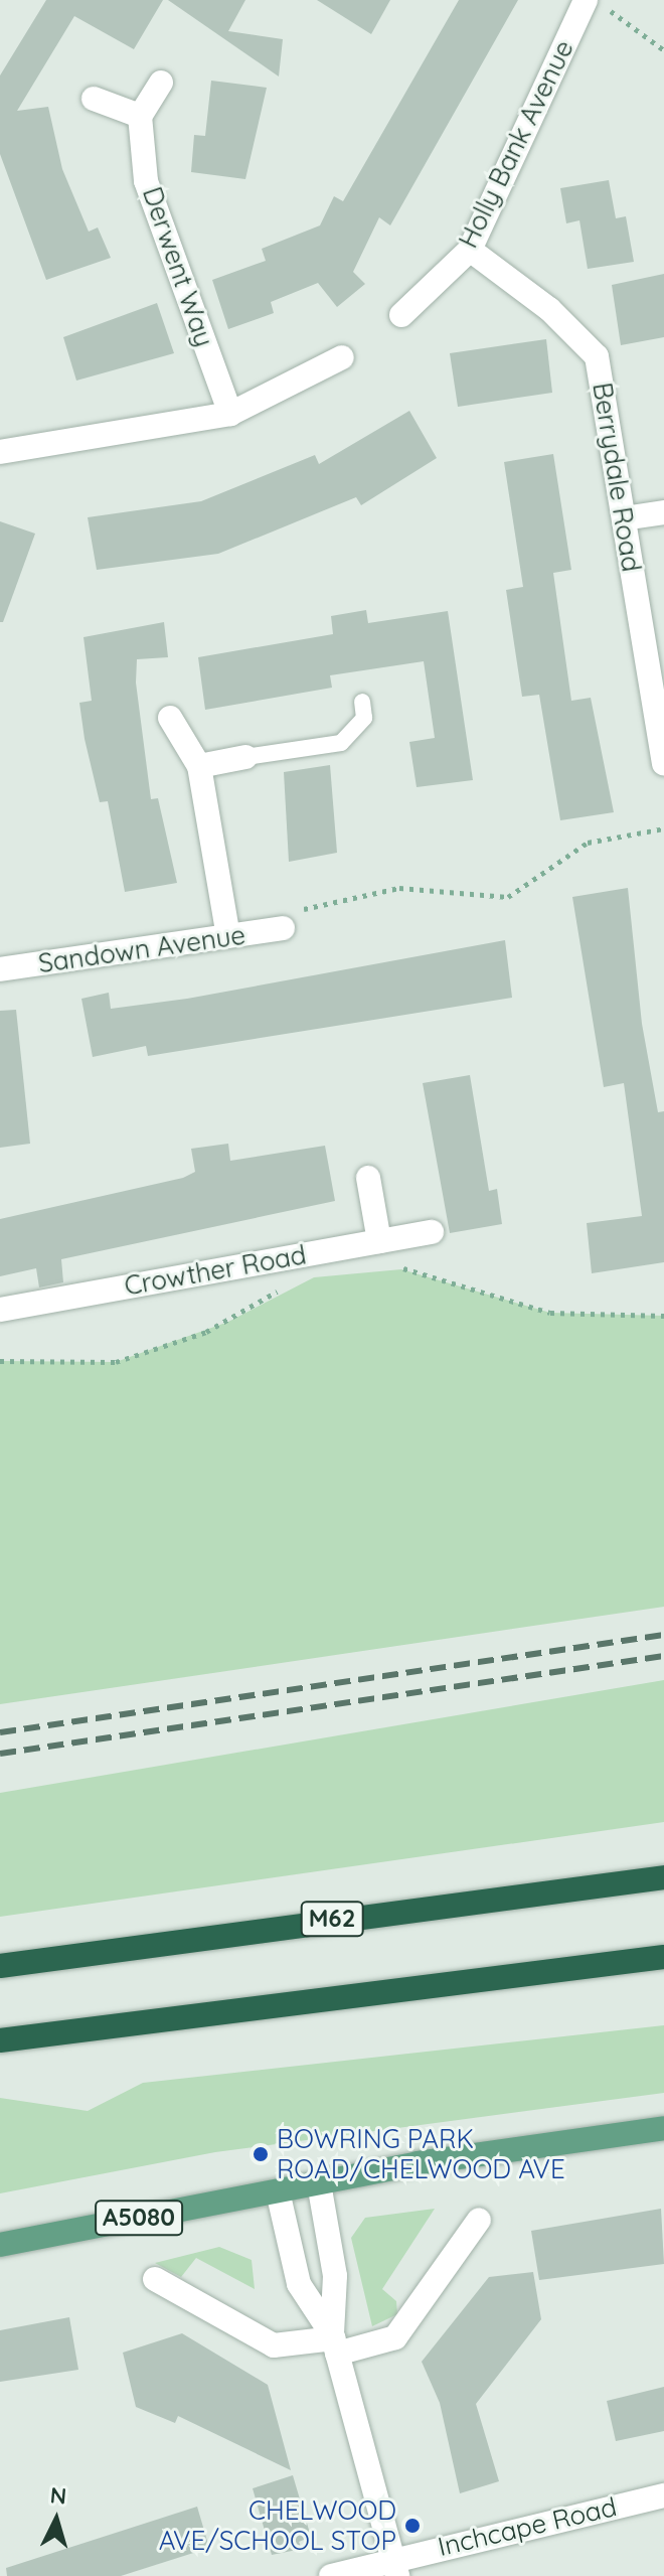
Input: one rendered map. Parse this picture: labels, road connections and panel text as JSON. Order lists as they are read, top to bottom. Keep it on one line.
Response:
{"streets":{"highway":["M62"],"main road":["A5080"],"street":["Holly Bank Avenue","Derwent Way","Berrydale Road","Sandown Avenue","Crowther Road","Inchcape Road"]},"crossings":[["Holly Bank Avenue","Berrydale Road"]],"places":["BOWRING PARK ROAD/CHELWOOD AVE","CHELWOOD AVE/SCHOOL STOP"],"north":"top"}
